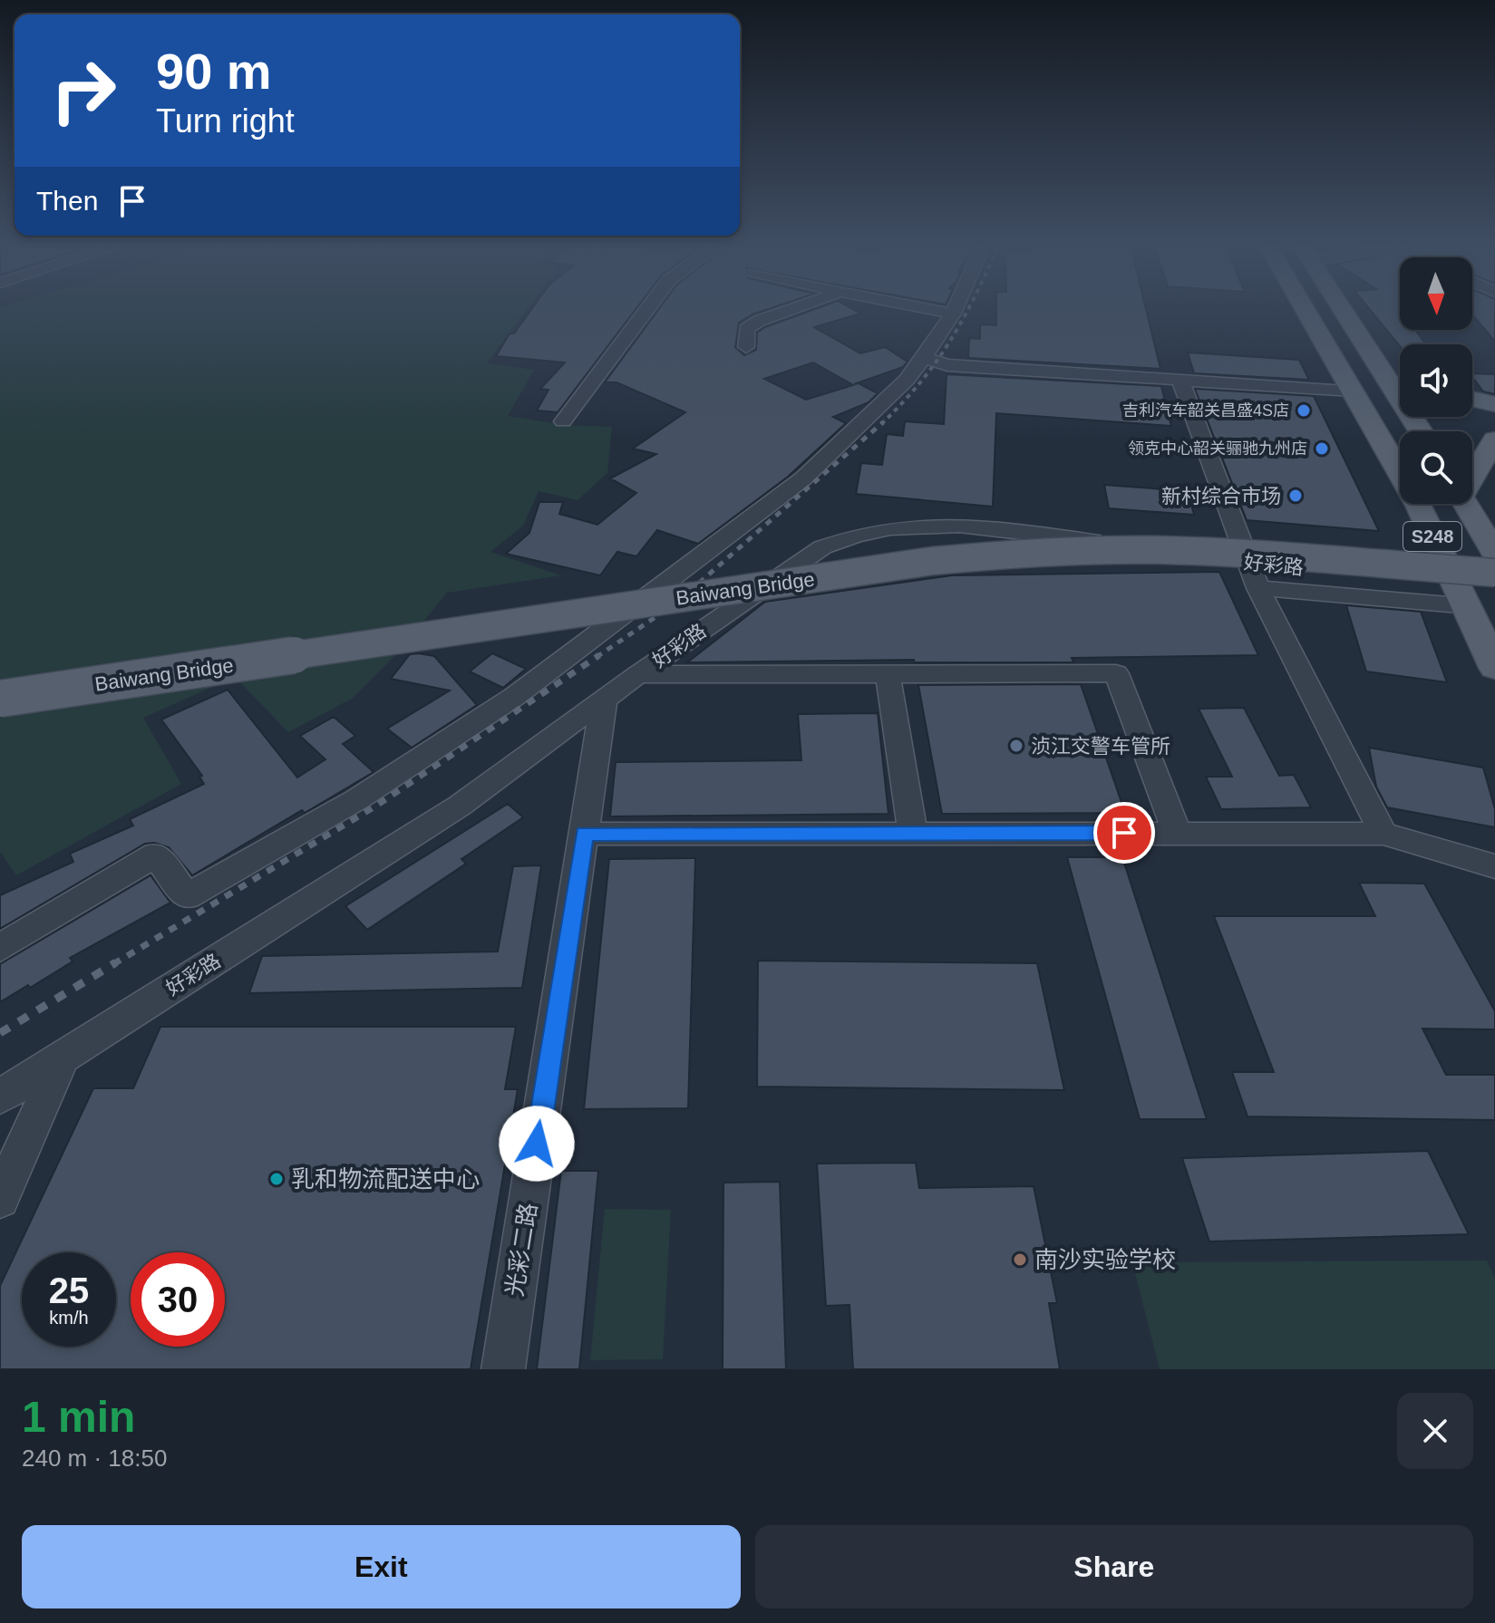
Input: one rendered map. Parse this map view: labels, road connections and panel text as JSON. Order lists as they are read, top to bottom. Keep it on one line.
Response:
{"streets":{"main road":["S248","Baiwang Bridge"],"street":["好彩路","光彩二路"]},"crossings":[["S248","好彩路"],["S248","Baiwang Bridge"],["好彩路","光彩二路"]],"places":["吉利汽车韶关昌盛4S店","领克中心韶关骊驰九州店","新村综合市场","浈江交警车管所","乳和物流配送中心","南沙实验学校"],"north":"bottom","page":{"turn":["90 m","Turn right"],"then":"Then","speed":"25 km/h","limit":"30","heading":["1 min","240 m · 18:50"],"buttons":["Exit","Share"]}}
